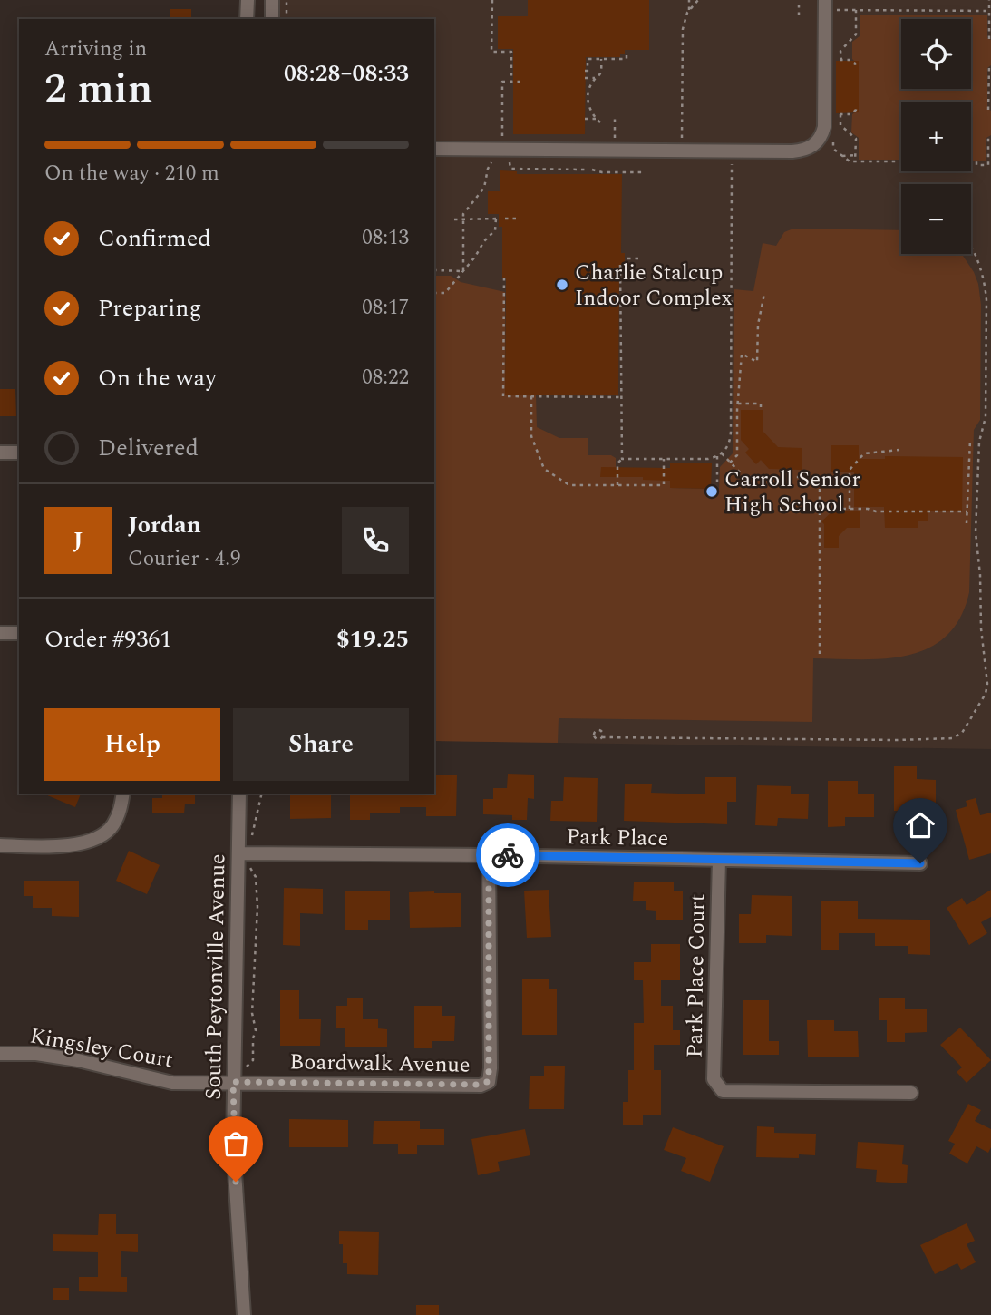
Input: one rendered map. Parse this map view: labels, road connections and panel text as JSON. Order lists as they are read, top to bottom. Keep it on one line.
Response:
{"streets":{"street":["Park Place","Park Place Court","South Peytonville Avenue","Kingsley Court","Boardwalk Avenue"]},"crossings":[["Park Place","Park Place Court"],["Park Place","South Peytonville Avenue"],["Park Place","Boardwalk Avenue"],["South Peytonville Avenue","Kingsley Court"],["South Peytonville Avenue","Boardwalk Avenue"],["Kingsley Court","Boardwalk Avenue"]],"places":["Charlie Stalcup Indoor Complex","Carroll Senior High School"],"page":{"map_buttons":["+","−"],"heading":["2 min","Arriving in","08:28–08:33"],"panel":["Jordan","Courier · 4.9","Order #9361","$19.25"],"bar":"On the way · 210 m","list":[["Confirmed","08:13"],["Preparing","08:17"],["On the way","08:22"],"Delivered"],"round":"J","buttons":["Help","Share"]}}
